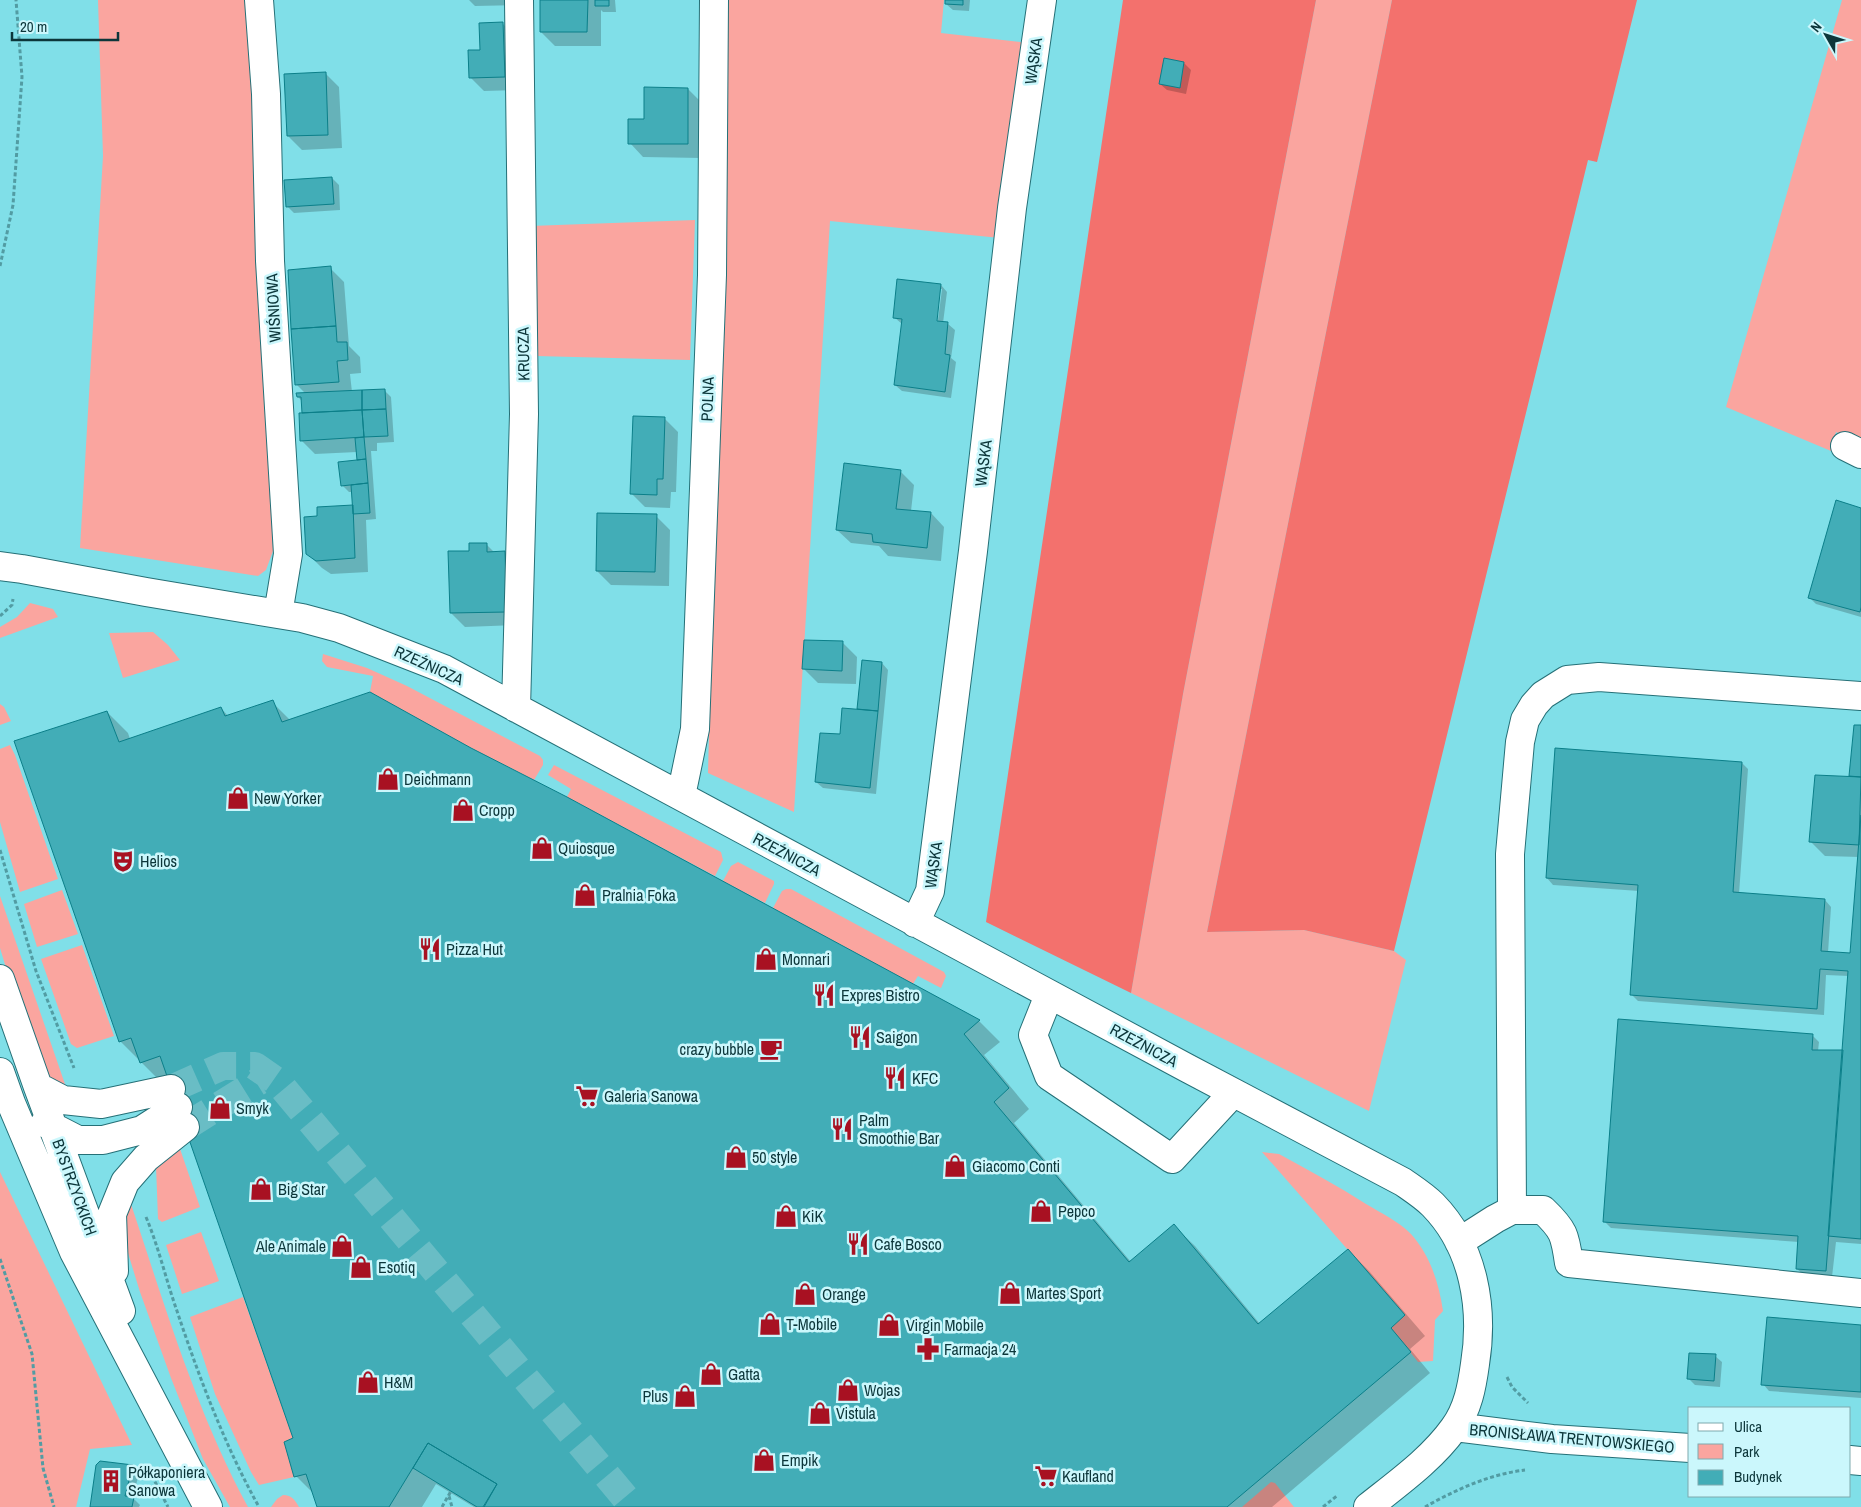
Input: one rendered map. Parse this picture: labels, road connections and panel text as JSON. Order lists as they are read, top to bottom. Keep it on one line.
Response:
{"streets":{"street":["WĄSKA","WIŚNIOWA","KRUCZA","POLNA","RZEŹNICZA","BYSTRZYCKICH","BRONISŁAWA TRENTOWSKIEGO"]},"crossings":[["WĄSKA","RZEŹNICZA"],["WIŚNIOWA","RZEŹNICZA"],["KRUCZA","RZEŹNICZA"],["POLNA","RZEŹNICZA"],["RZEŹNICZA","BRONISŁAWA TRENTOWSKIEGO"]],"places":{"shop":["Deichmann","New Yorker","Cropp","Quiosque","Pralnia Foka","Monnari","Smyk","50 style","Giacomo Conti","Big Star","Pepco","KiK","Ale Animale","Esotiq","Martes Sport","Orange","T-Mobile","Virgin Mobile","Gatta","H&M","Wojas","Plus","Vistula","Empik"],"theatre":["Helios"],"restaurant":["Pizza Hut","Expres Bistro","Saigon","KFC","Palm Smoothie Bar","Cafe Bosco"],"cafe":["crazy bubble"],"supermarket":["Galeria Sanowa","Kaufland"],"pharmacy":["Farmacja 24"],"building":["Półkaponiera Sanowa"]},"legend":["Ulica","Park","Budynek"],"scale_bar":"20 m","north":"top left"}
